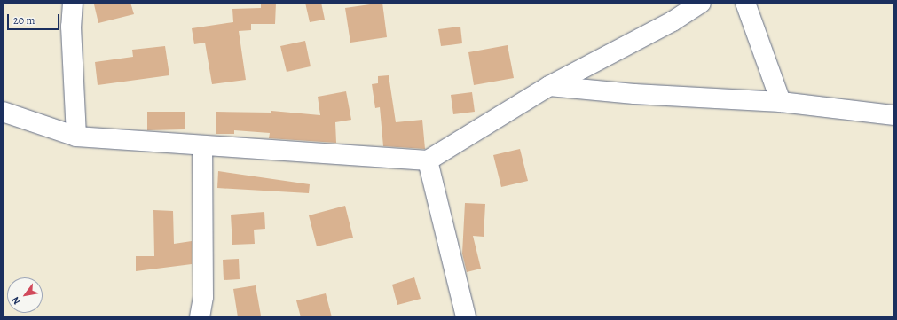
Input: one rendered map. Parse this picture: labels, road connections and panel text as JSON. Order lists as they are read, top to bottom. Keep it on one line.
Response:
{"scale_bar":"20 m","north":"bottom left"}
